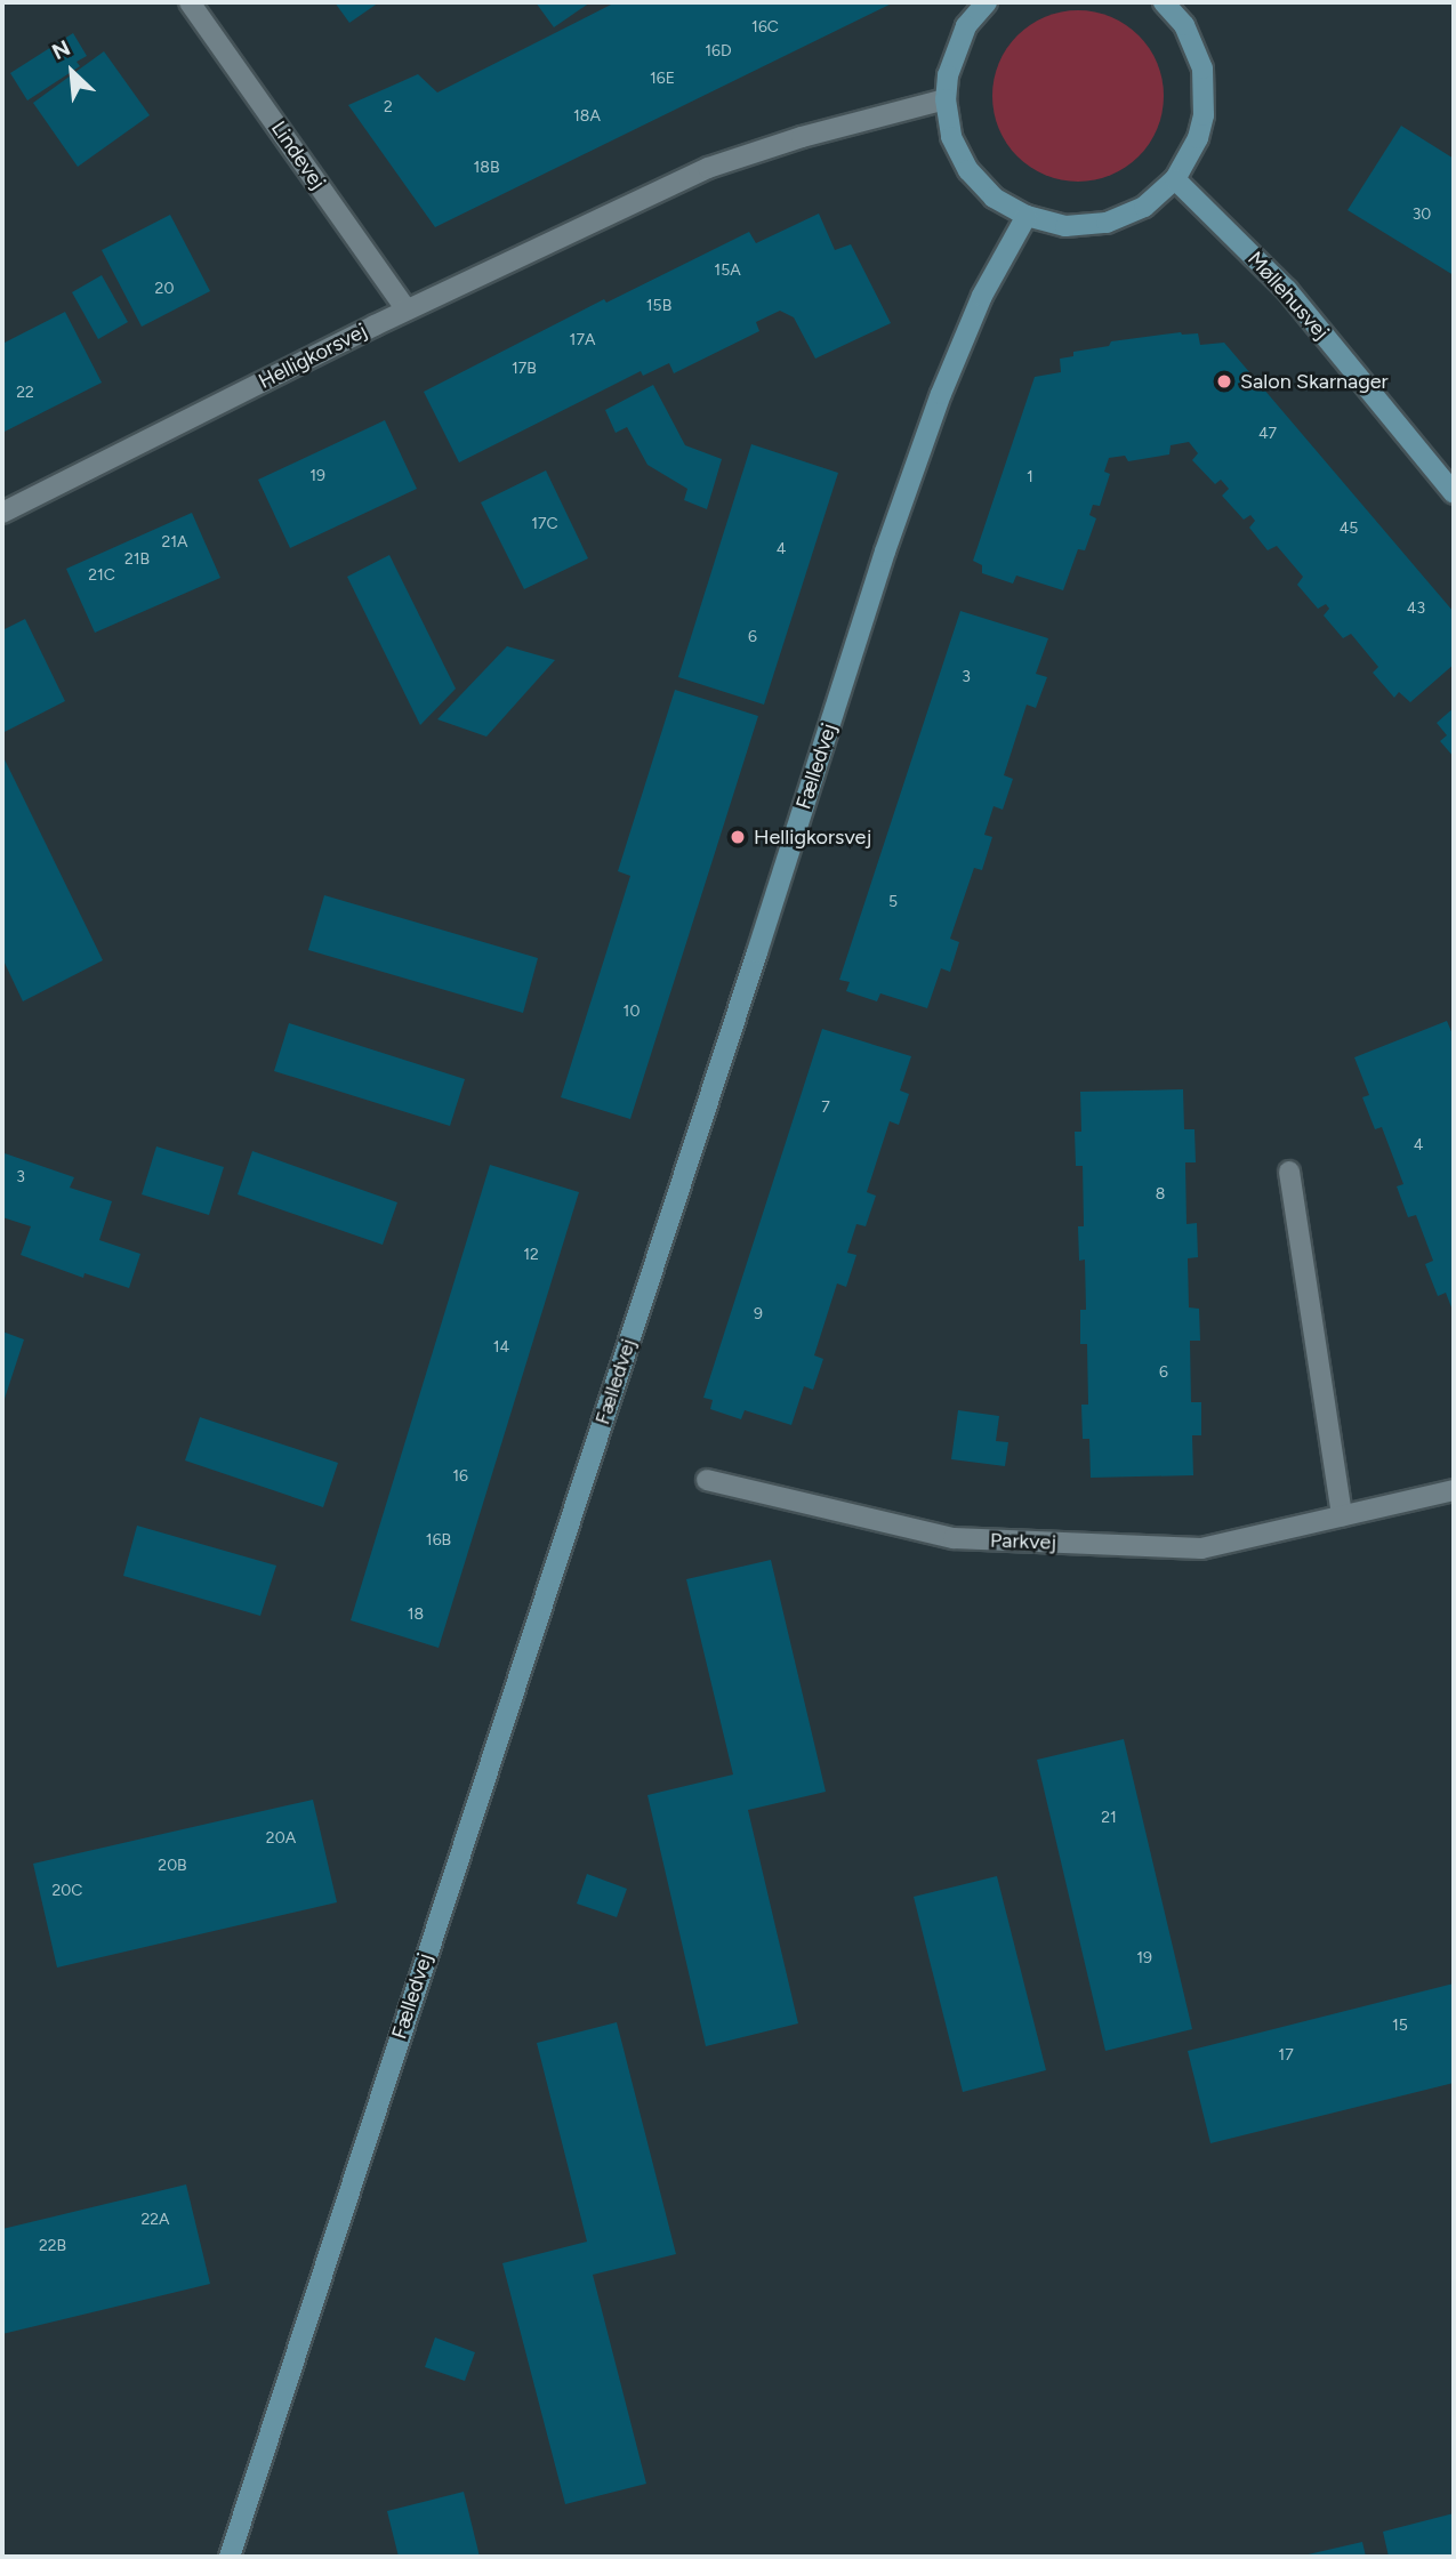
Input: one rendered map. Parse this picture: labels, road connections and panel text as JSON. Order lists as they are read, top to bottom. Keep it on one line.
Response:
{"streets":{"street":["Lindevej","Møllehusvej","Helligkorsvej","Fælledvej","Parkvej"]},"crossings":[["Lindevej","Helligkorsvej"]],"places":["Salon Skarnager","Helligkorsvej"],"house_numbers":["16C","16D","16E","2","18A","18B","30","15A","20","15B","17A","17B","22","47","19","1","17C","45","21A","4","21B","21C","43","6","3","5","10","7","4","3","8","12","9","14","6","16","16B","18","21","20A","20B","20C","19","15","17","22A","22B"],"north":"top left"}
